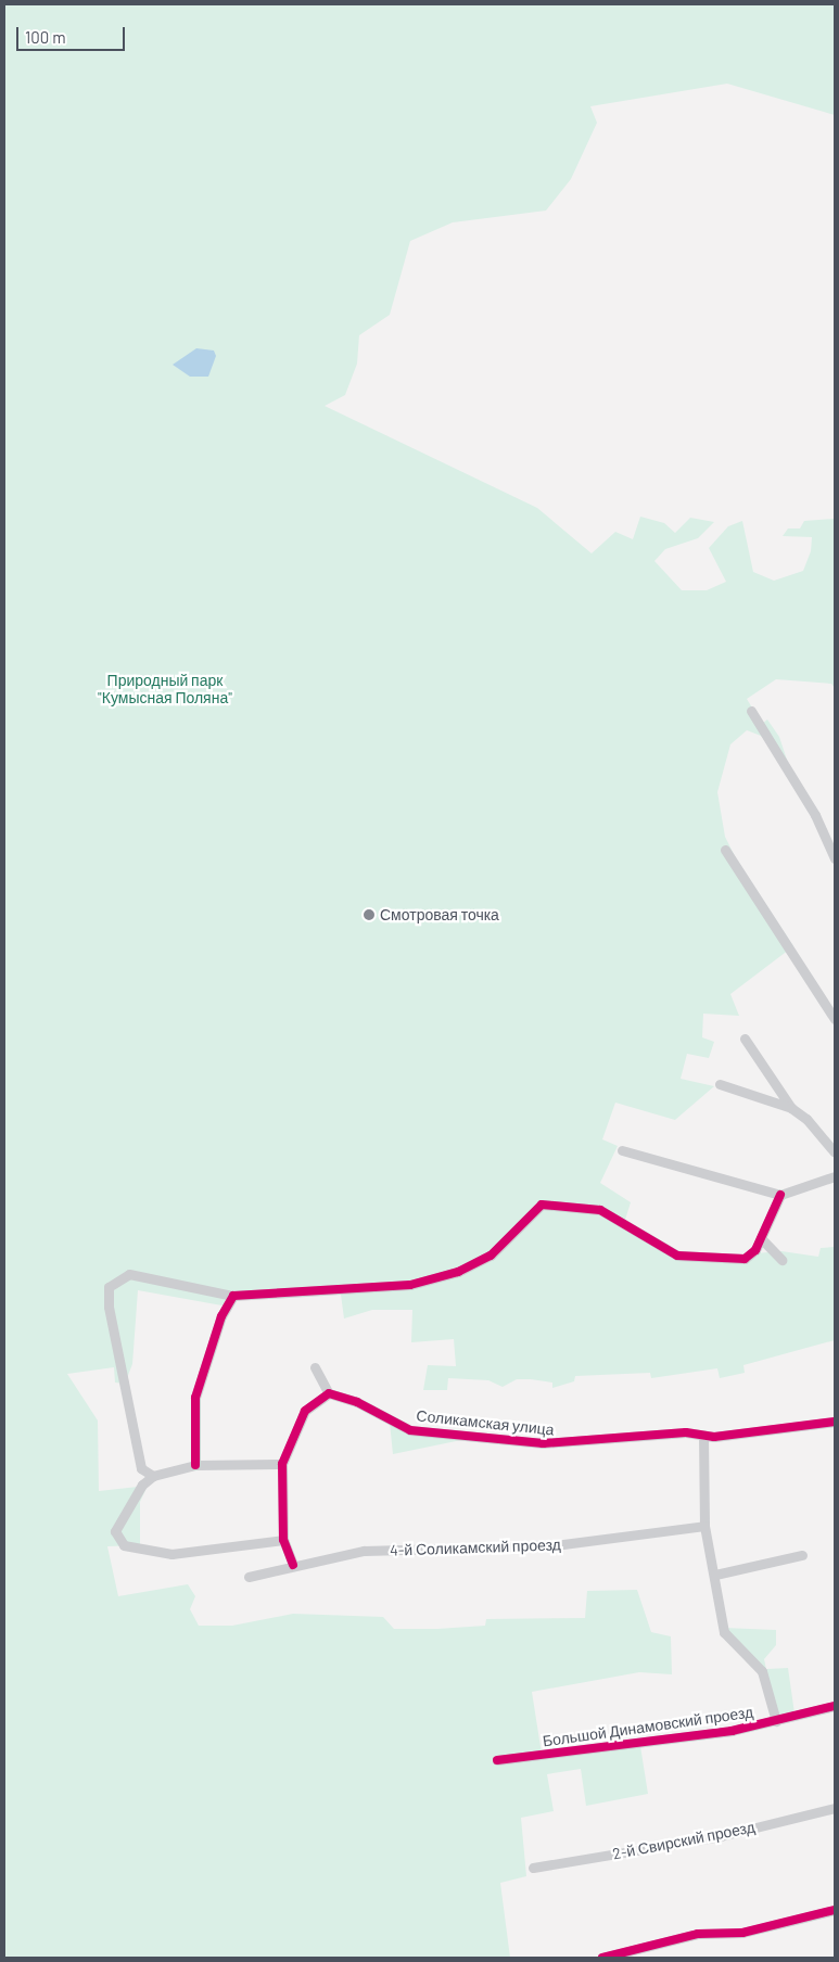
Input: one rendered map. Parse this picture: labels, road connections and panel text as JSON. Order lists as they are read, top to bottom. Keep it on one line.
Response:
{"streets":{"street":["Соликамская улица","4-й Соликамский проезд","Большой Динамовский проезд","2-й Свирский проезд"]},"parks":["Природный парк \"Кумысная Поляна\""],"places":["Смотровая точка"],"scale_bar":"100 m"}
